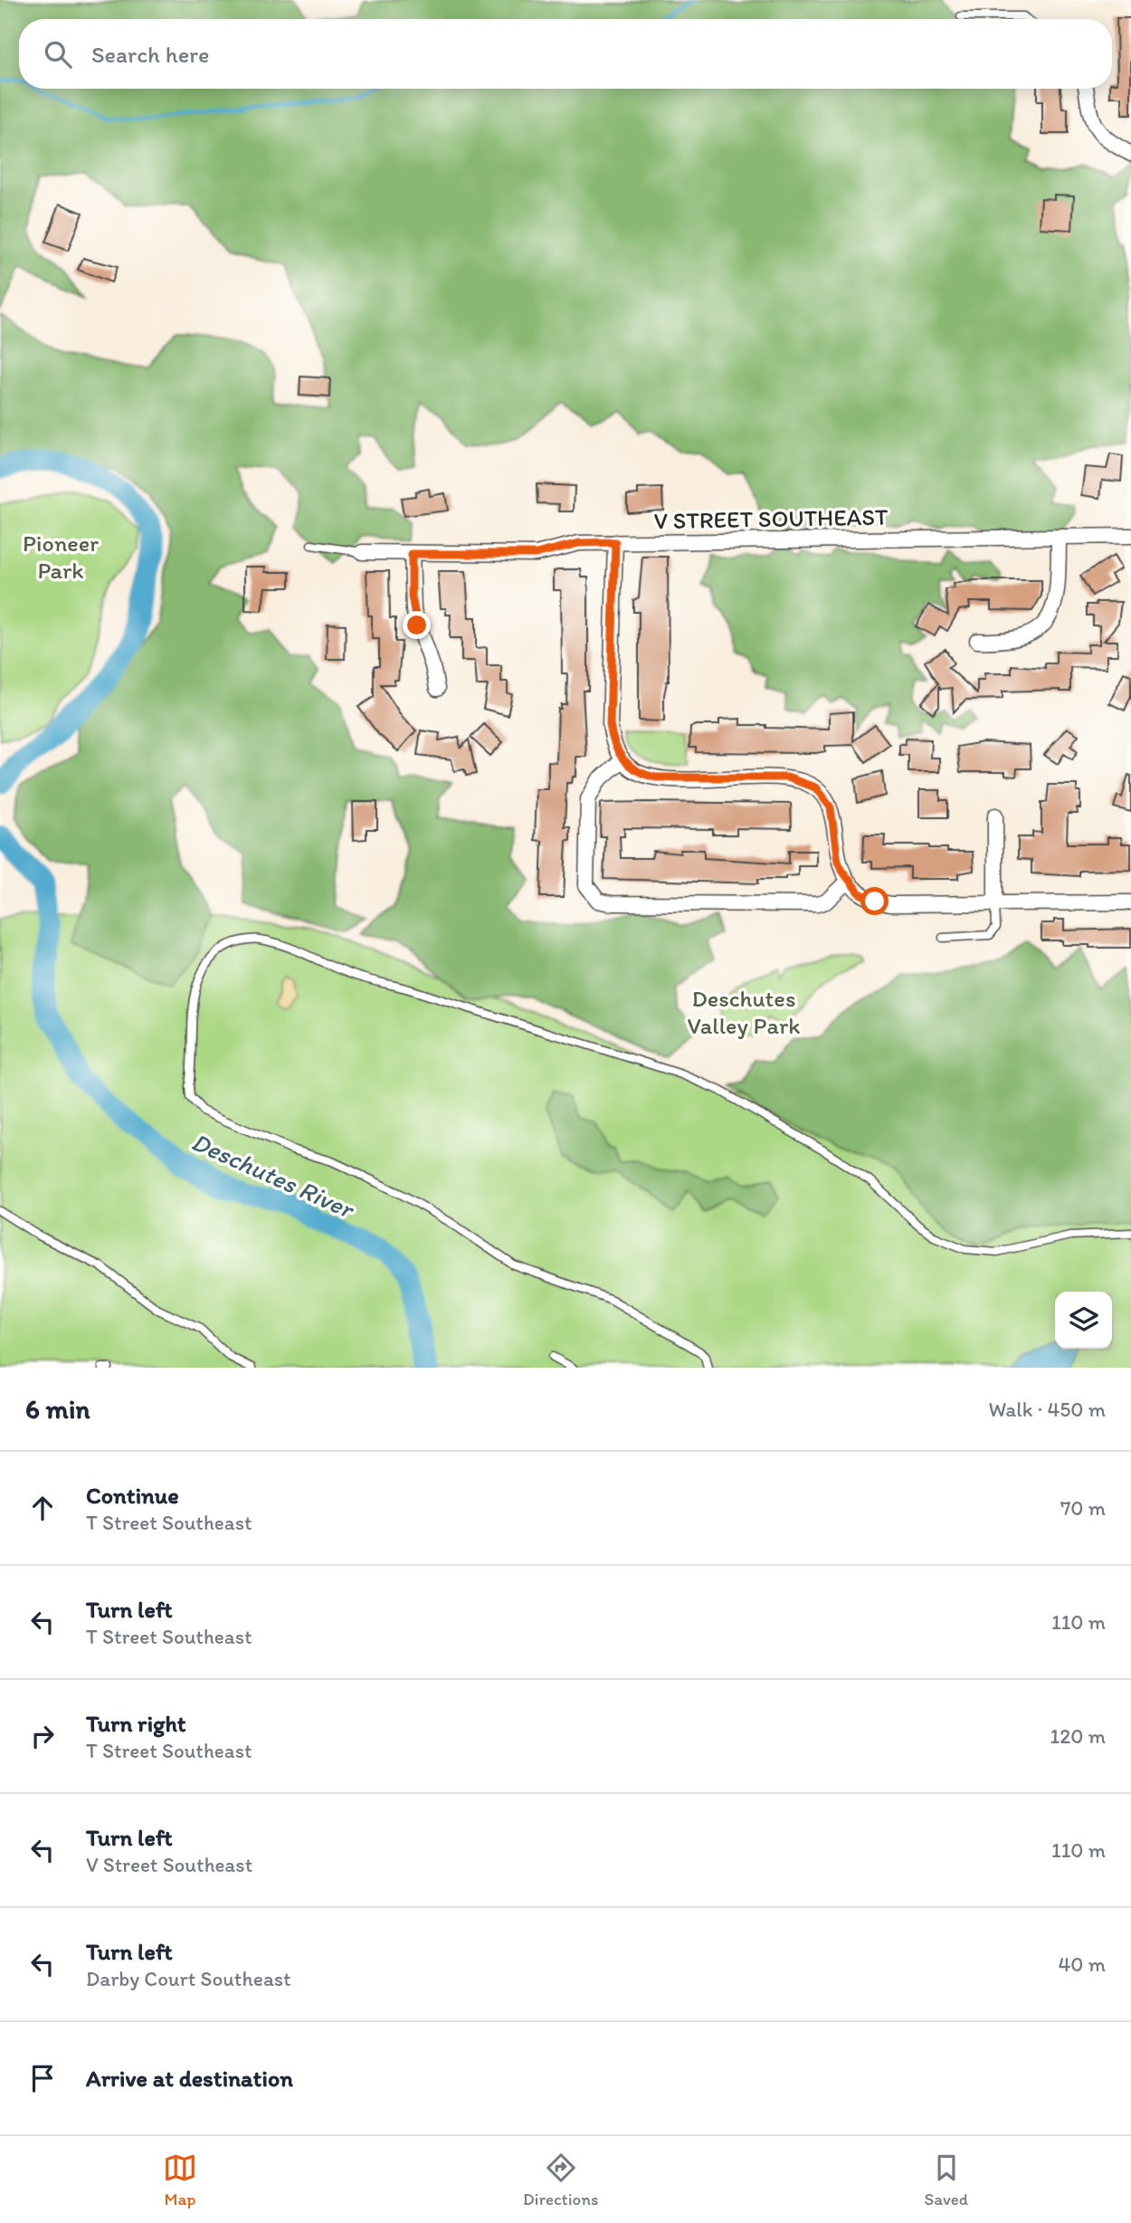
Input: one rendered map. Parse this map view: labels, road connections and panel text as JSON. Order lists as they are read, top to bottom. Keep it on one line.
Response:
{"streets":{"street":["V STREET SOUTHEAST"]},"water":["Deschutes River"],"parks":["Pioneer Park","Deschutes Valley Park"],"page":{"search":"Search here","heading":["6 min","Walk · 450 m"],"list":[["Continue","T Street Southeast","70 m"],["Turn left","T Street Southeast","110 m"],["Turn right","T Street Southeast","120 m"],["Turn left","V Street Southeast","110 m"],["Turn left","Darby Court Southeast","40 m"],"Arrive at destination"],"nav":["Map","Directions","Saved"]}}
